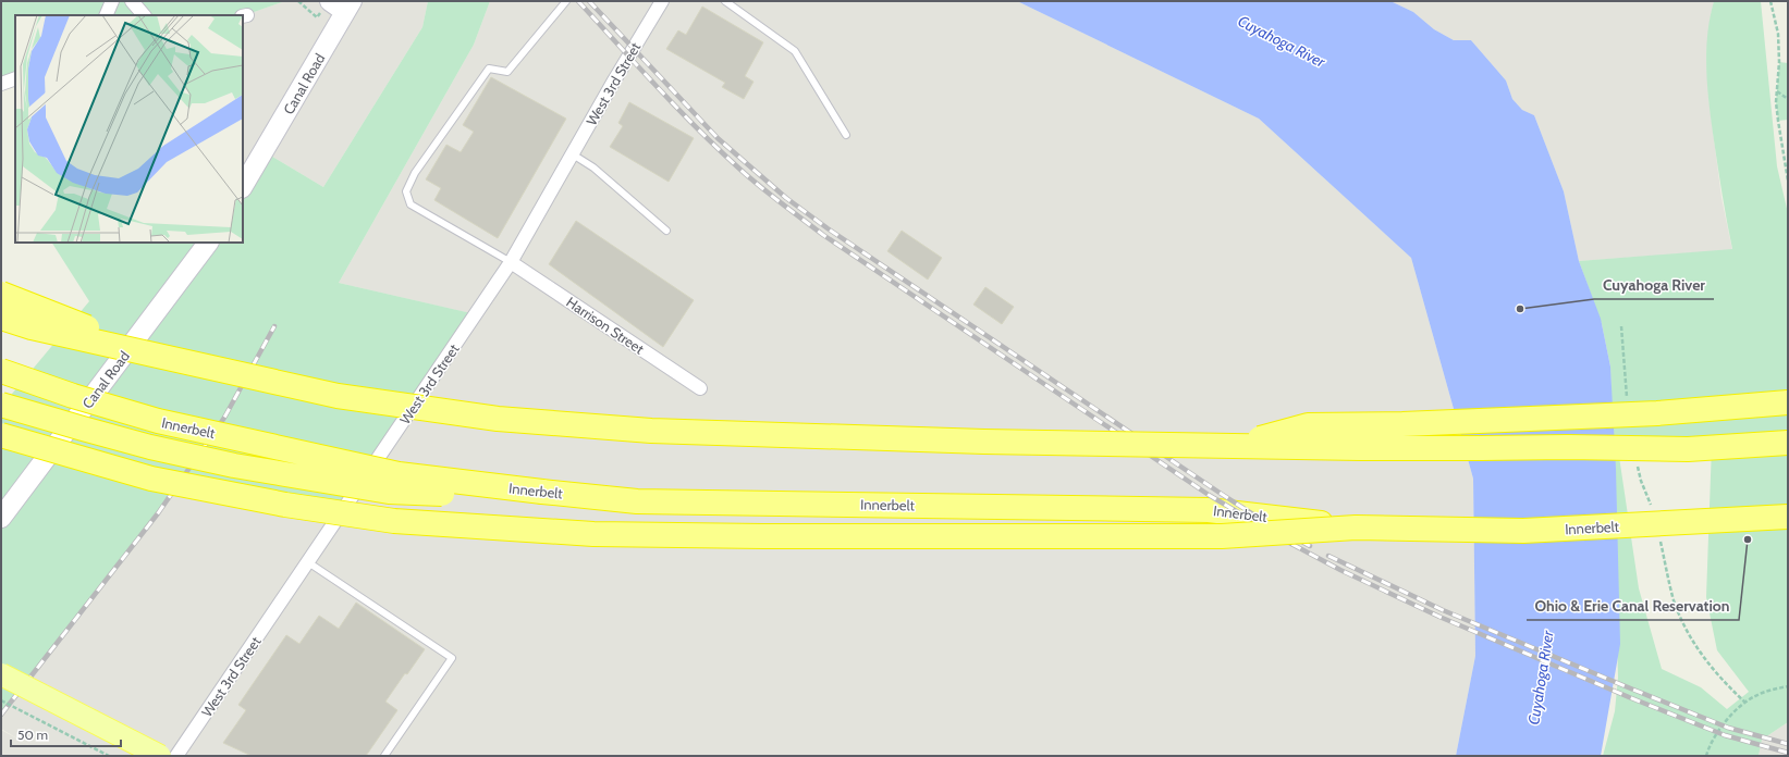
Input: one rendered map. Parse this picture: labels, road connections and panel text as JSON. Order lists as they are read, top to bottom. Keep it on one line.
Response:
{"streets":{"highway":["Innerbelt"],"street":["Canal Road","West 3rd Street","Harrison Street"]},"crossings":[["West 3rd Street","Harrison Street"]],"water":["Cuyahoga River"],"places":["Cuyahoga River","Ohio & Erie Canal Reservation"],"scale_bar":"50 m"}
